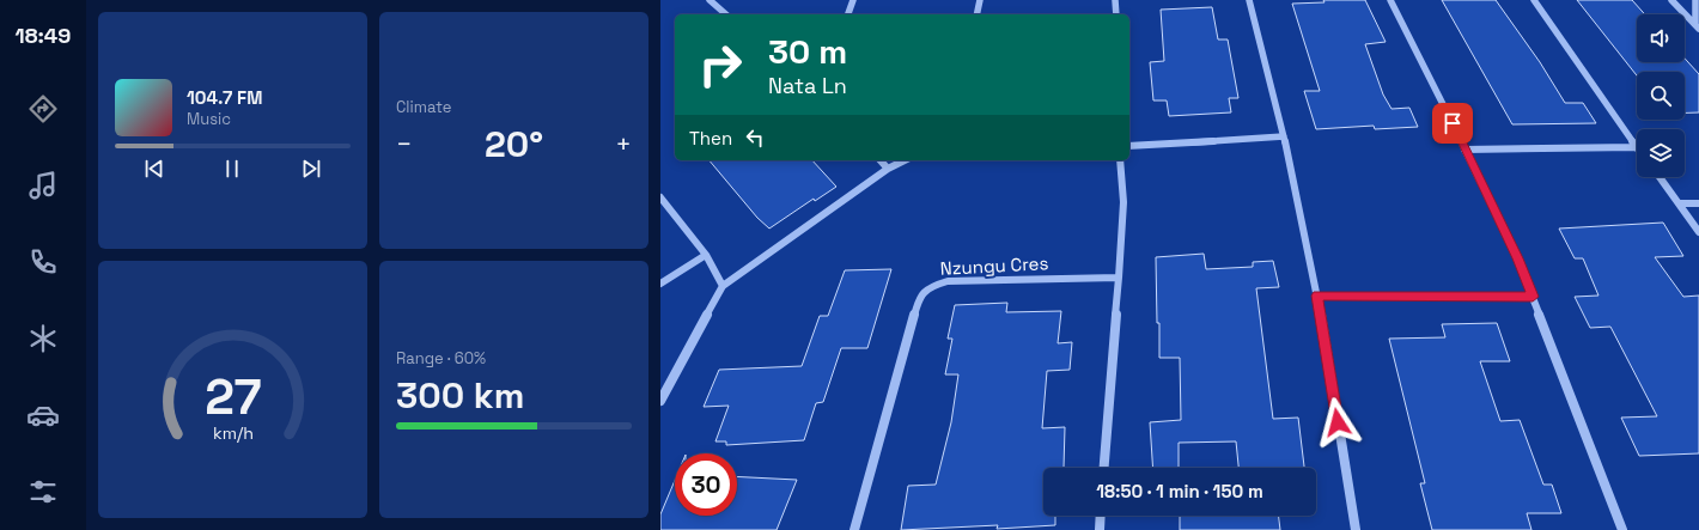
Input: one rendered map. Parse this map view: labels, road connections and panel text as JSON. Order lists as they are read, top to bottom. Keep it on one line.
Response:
{"streets":{"street":["Nzungu Cres"]},"page":{"tabs":"18:49","tile":["Climate",["Range · 60%","300 km"]],"turn":["30 m","Nata Ln"],"song":["104.7 FM","Music"],"then":"Then","heat":["−","20°","+"],"limit":"30","trip":"18:50 · 1 min · 150 m","gauge":["27","km/h"]}}
